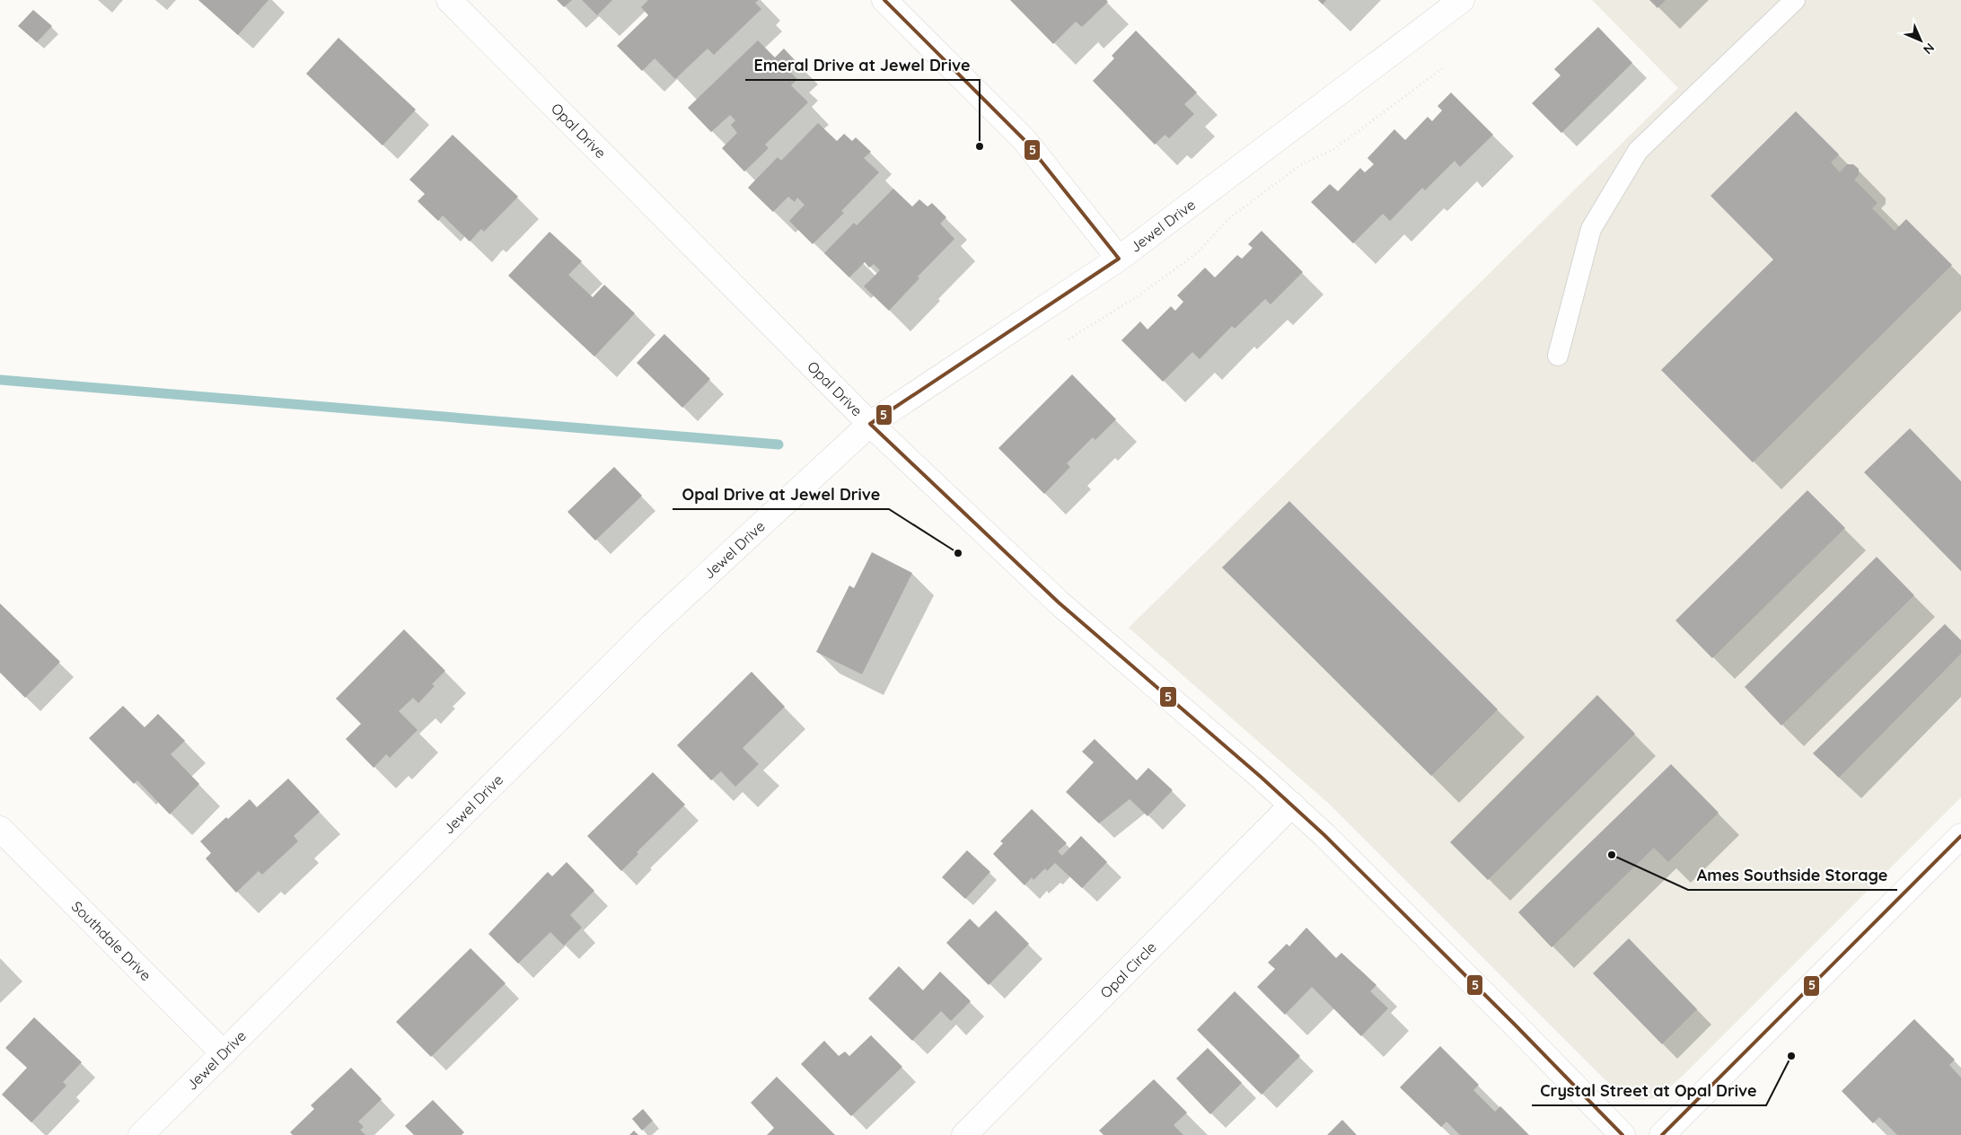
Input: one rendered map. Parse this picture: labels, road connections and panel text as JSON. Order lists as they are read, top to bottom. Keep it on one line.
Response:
{"streets":{"street":["Opal Drive","Jewel Drive","Southdale Drive","Opal Circle"]},"crossings":[["Opal Drive","Jewel Drive"],["Opal Drive","Opal Circle"],["Jewel Drive","Southdale Drive"]],"places":["Emeral Drive at Jewel Drive","Opal Drive at Jewel Drive","Ames Southside Storage","Crystal Street at Opal Drive"],"lines":["transit line 5"],"north":"bottom right"}
